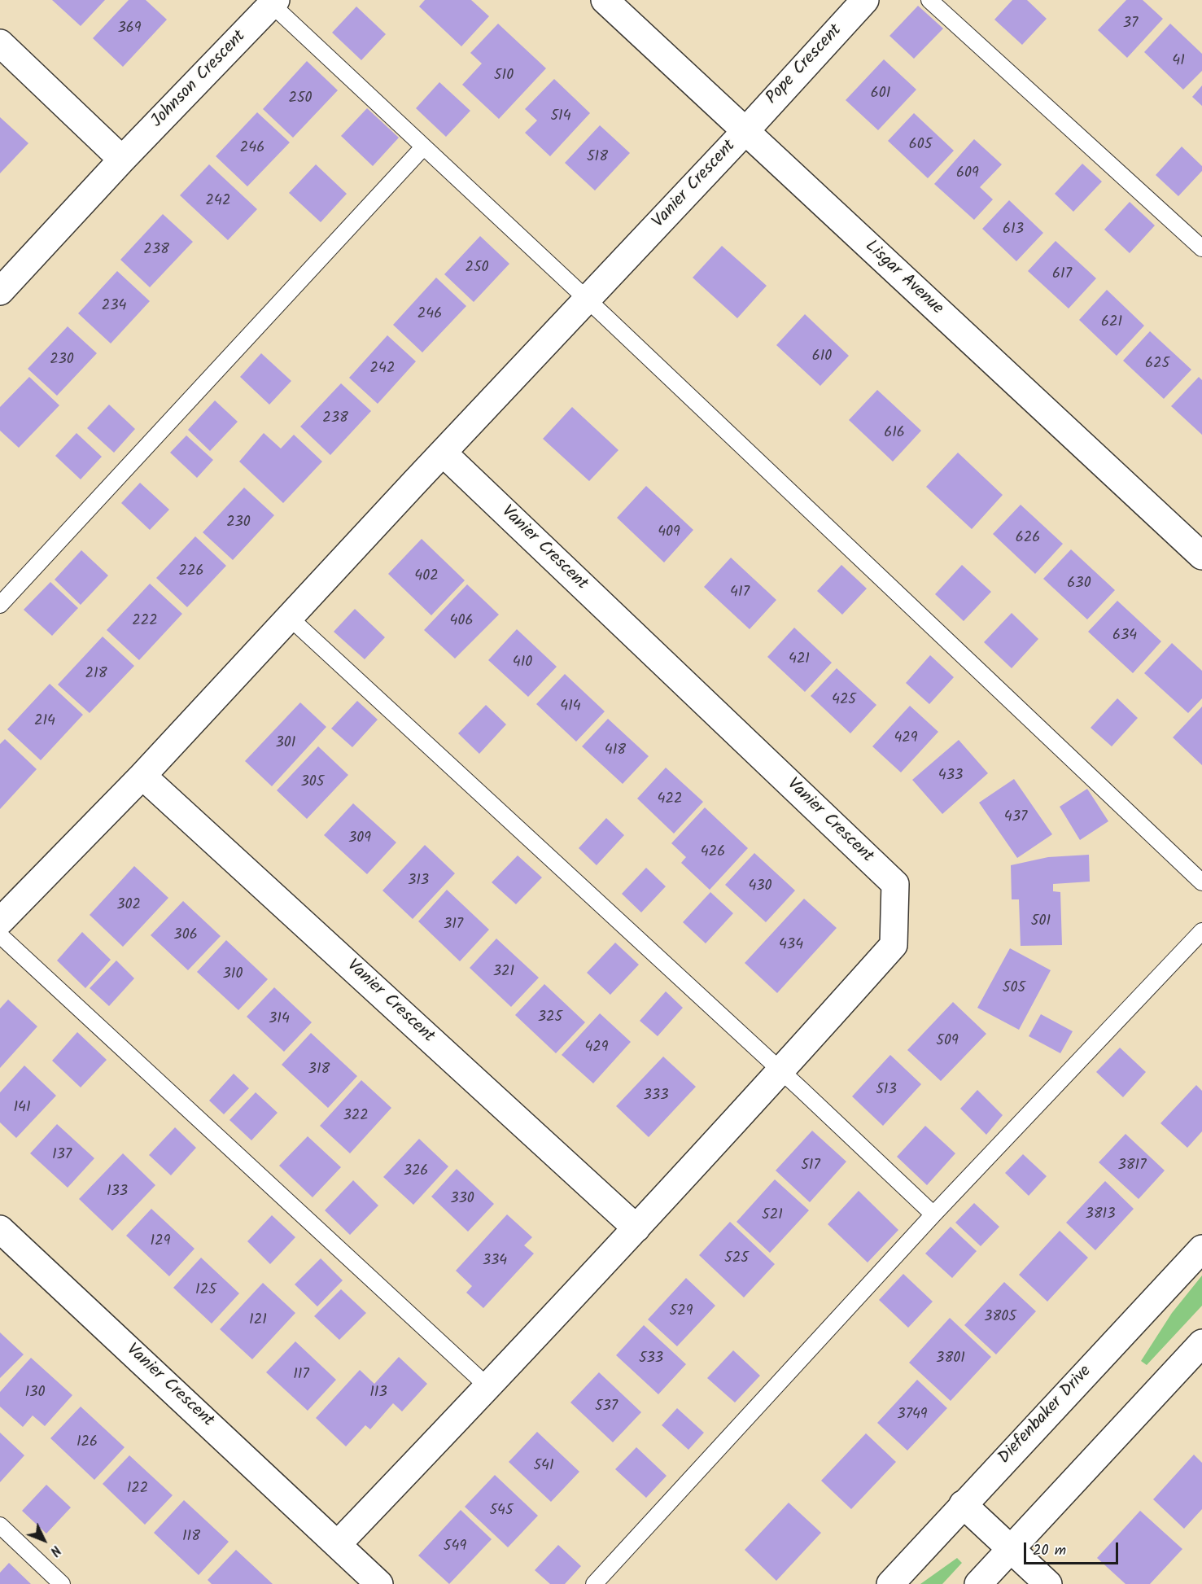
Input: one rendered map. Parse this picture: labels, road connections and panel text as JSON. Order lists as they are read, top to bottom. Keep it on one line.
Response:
{"streets":{"street":["Pope Crescent","Johnson Crescent","Vanier Crescent","Lisgar Avenue","Diefenbaker Drive"]},"crossings":[["Pope Crescent","Vanier Crescent"],["Pope Crescent","Lisgar Avenue"],["Vanier Crescent","Lisgar Avenue"]],"house_numbers":["37","369","41","510","601","250","514","605","246","518","609","242","613","238","250","617","234","246","621","610","230","625","242","238","616","230","409","626","226","402","630","417","222","406","634","421","410","218","425","414","214","429","301","418","433","305","422","437","309","426","313","430","302","501","317","306","434","321","310","505","325","314","509","429","318","513","333","141","322","137","517","3817","326","133","330","3813","521","129","525","334","125","529","3805","121","533","3801","117","130","113","537","3749","126","541","122","545","118","549"],"scale_bar":"20 m","north":"bottom right"}
